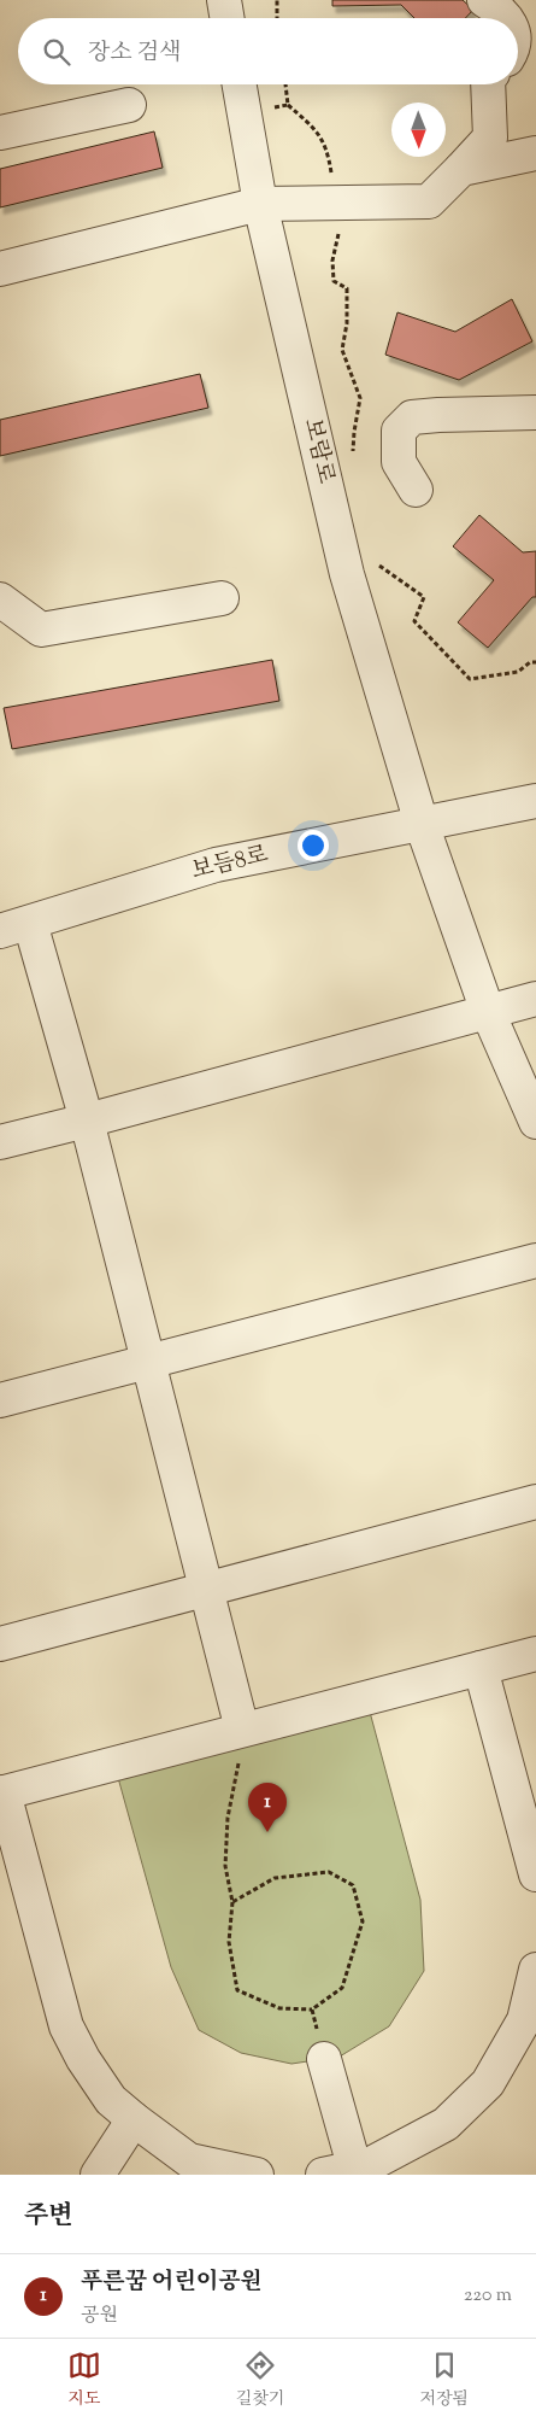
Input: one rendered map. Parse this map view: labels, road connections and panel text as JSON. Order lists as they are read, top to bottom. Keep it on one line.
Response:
{"streets":{"street":["보람로","보듬8로"]},"crossings":[["보람로","보듬8로"]],"north":"bottom","page":{"search":"장소 검색","pins":"1","heading":"주변","list":[{"mark":"1","name":"푸른꿈 어린이공원","note":"공원","value":"220 m"}],"nav":["지도","길찾기","저장됨"]}}
